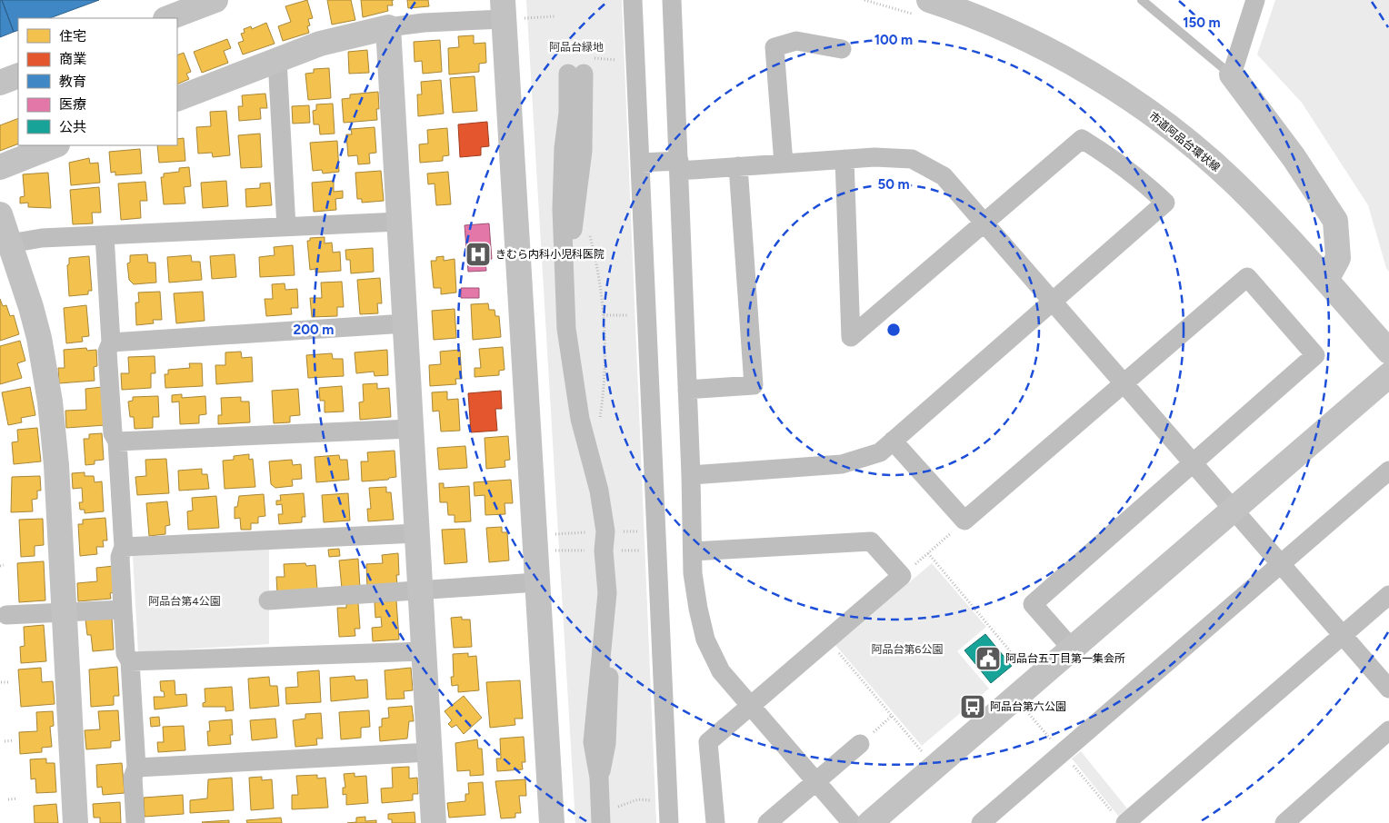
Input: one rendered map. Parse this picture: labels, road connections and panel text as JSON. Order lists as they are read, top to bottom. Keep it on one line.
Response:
{"streets":{"street":["市道阿品台環状線"]},"parks":["阿品台緑地","阿品台第4公園","阿品台第6公園"],"places":{"hospital":["きむら内科小児科医院"],"public building":["阿品台五丁目第一集会所"],"bus stop":["阿品台第六公園"]},"legend":["住宅","商業","教育","医療","公共"],"rings":["150 m","100 m","50 m","200 m"]}
